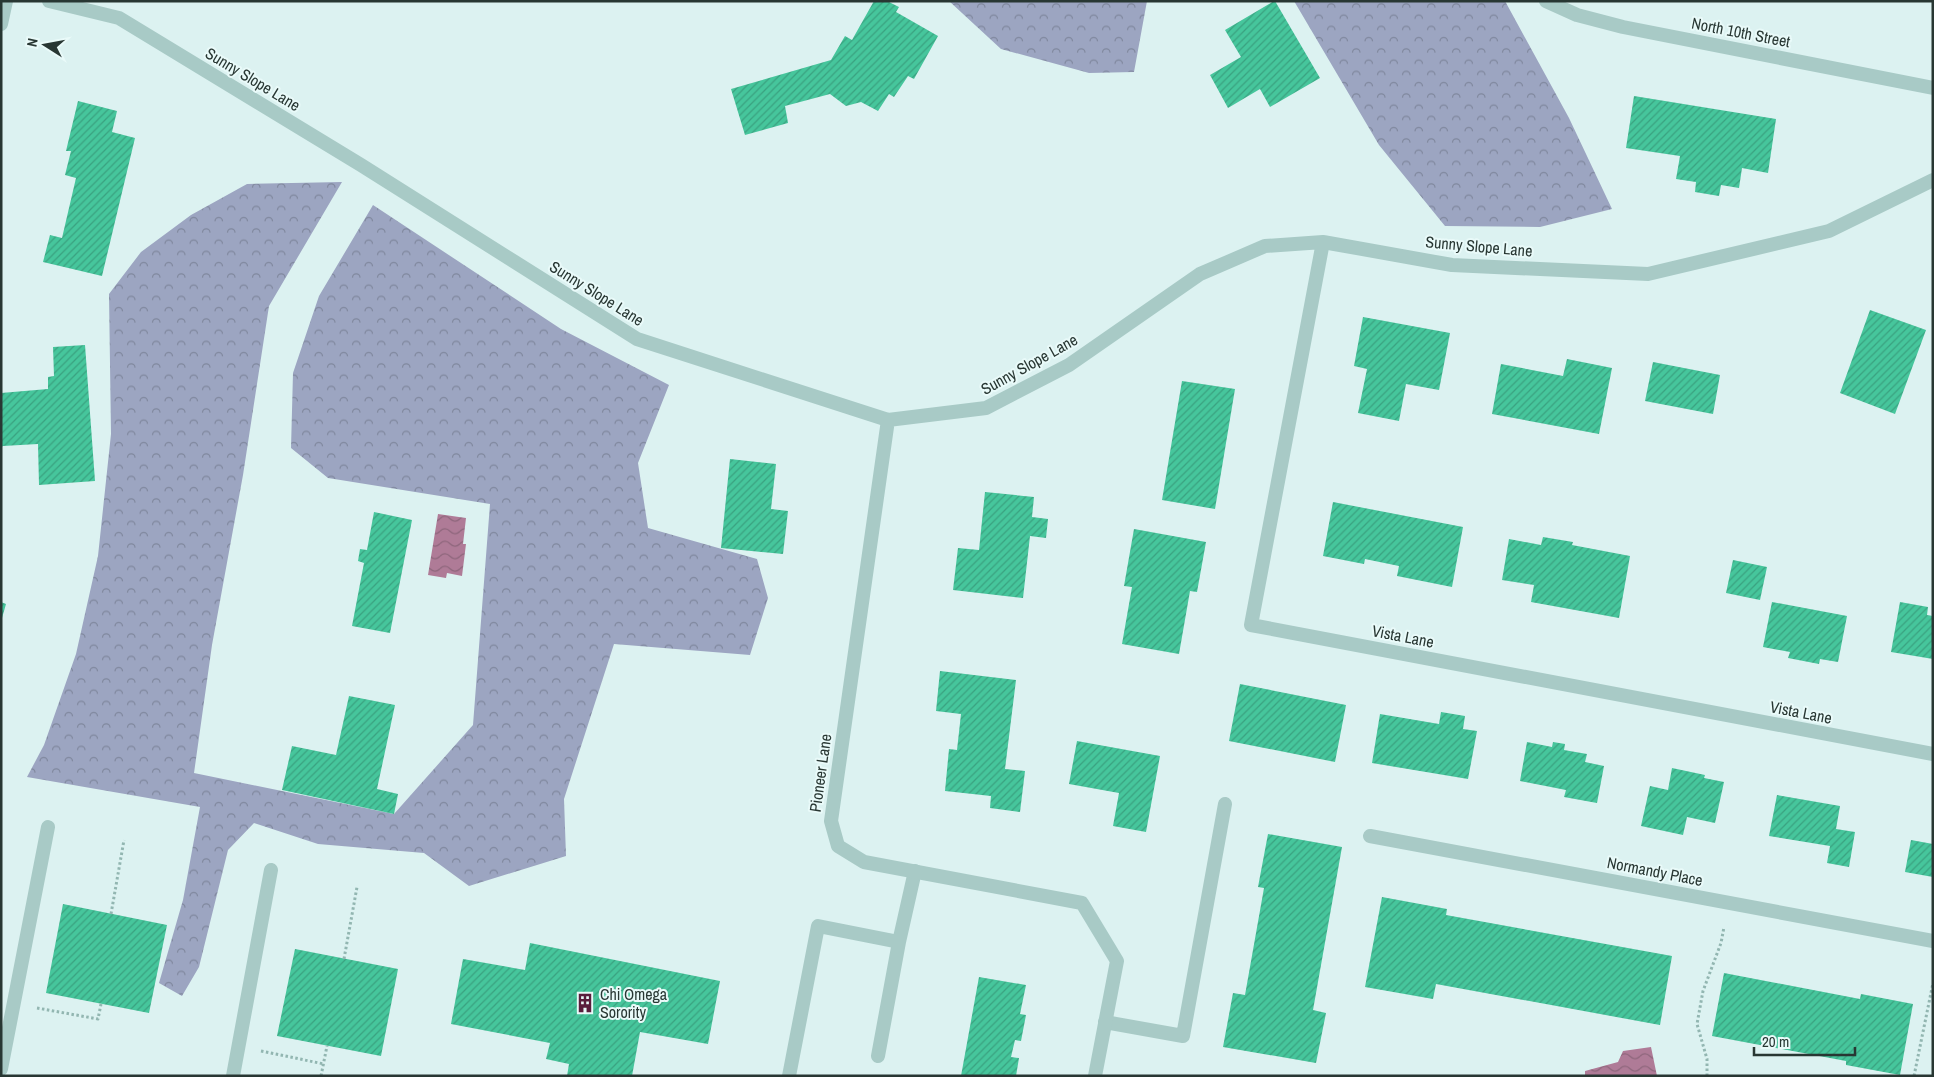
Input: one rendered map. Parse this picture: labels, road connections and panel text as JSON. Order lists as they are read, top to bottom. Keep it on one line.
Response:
{"streets":{"street":["North 10th Street","Sunny Slope Lane","Vista Lane","Pioneer Lane","Normandy Place"]},"crossings":[["Sunny Slope Lane","Vista Lane"],["Sunny Slope Lane","Pioneer Lane"]],"places":{"building":["Chi Omega Sorority"]},"scale_bar":"20 m","north":"left"}
